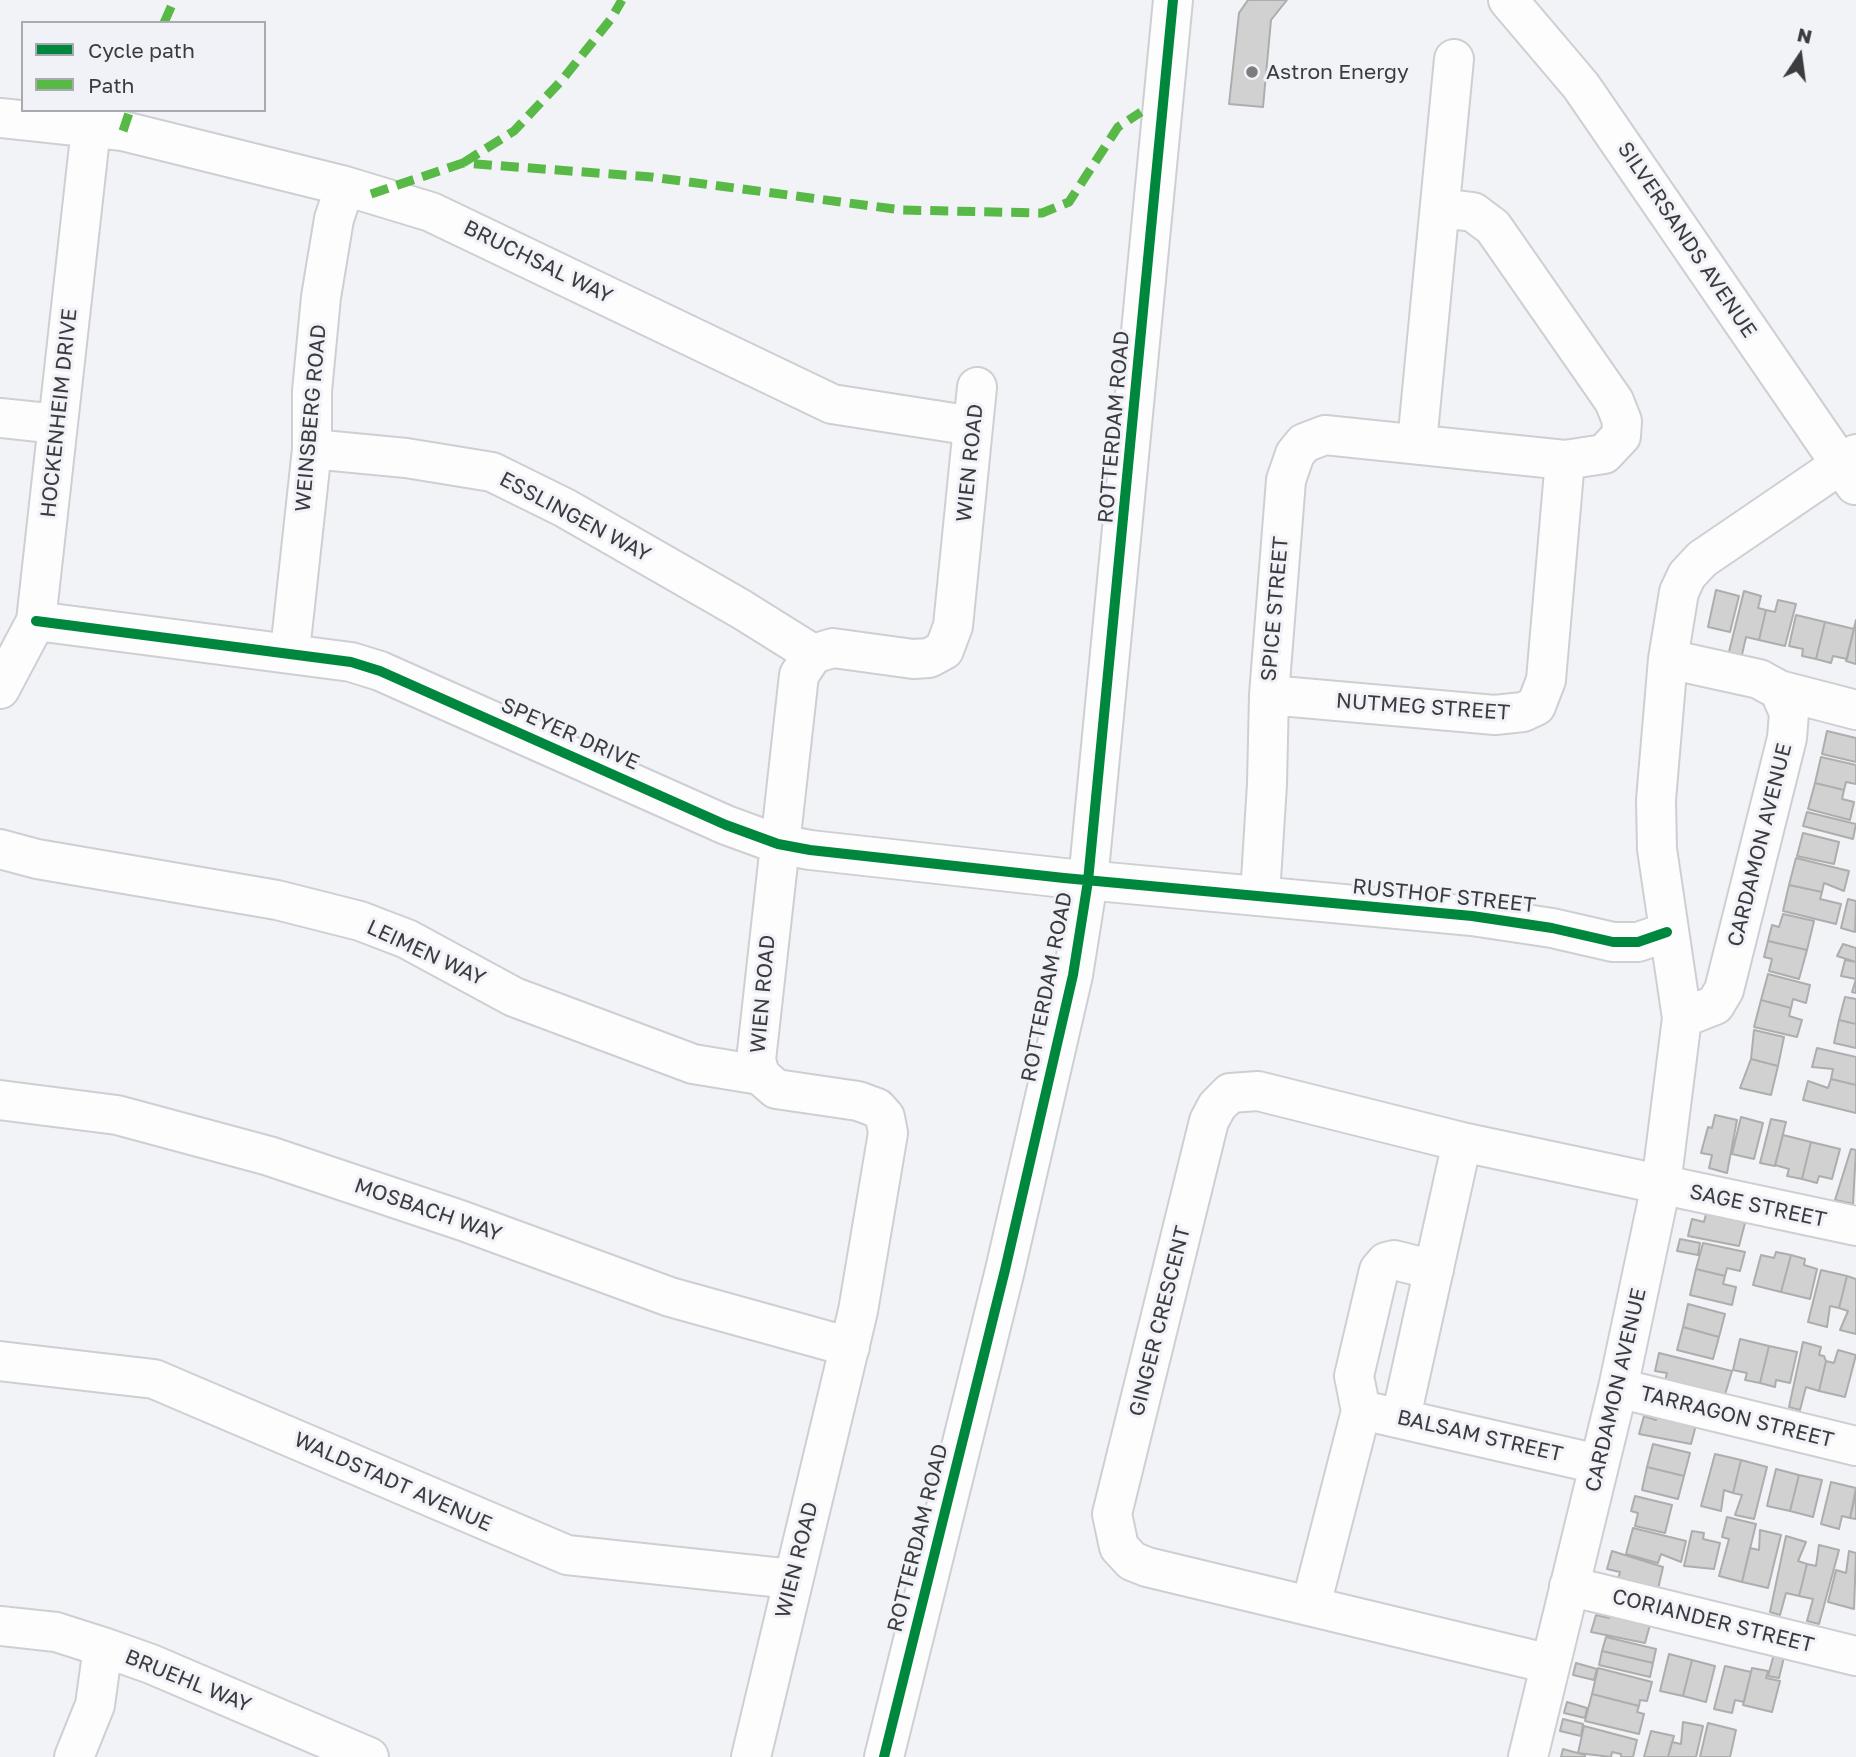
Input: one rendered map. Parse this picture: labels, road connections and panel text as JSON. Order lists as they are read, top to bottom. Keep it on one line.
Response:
{"streets":{"street":["SILVERSANDS AVENUE","BRUCHSAL WAY","HOCKENHEIM DRIVE","WEINSBERG ROAD","ROTTERDAM ROAD","WIEN ROAD","ESSLINGEN WAY","SPICE STREET","NUTMEG STREET","SPEYER DRIVE","CARDAMON AVENUE","RUSTHOF STREET","LEIMEN WAY","SAGE STREET","MOSBACH WAY","GINGER CRESCENT","TARRAGON STREET","BALSAM STREET","WALDSTADT AVENUE","CORIANDER STREET","BRUEHL WAY"]},"crossings":[["SILVERSANDS AVENUE","CARDAMON AVENUE"],["BRUCHSAL WAY","HOCKENHEIM DRIVE"],["BRUCHSAL WAY","WEINSBERG ROAD"],["BRUCHSAL WAY","WIEN ROAD"],["HOCKENHEIM DRIVE","SPEYER DRIVE"],["WEINSBERG ROAD","ESSLINGEN WAY"],["WEINSBERG ROAD","SPEYER DRIVE"],["ROTTERDAM ROAD","SPEYER DRIVE"],["WIEN ROAD","ESSLINGEN WAY"],["WIEN ROAD","SPEYER DRIVE"],["WIEN ROAD","LEIMEN WAY"],["WIEN ROAD","MOSBACH WAY"],["WIEN ROAD","WALDSTADT AVENUE"],["SPICE STREET","NUTMEG STREET"],["SPICE STREET","RUSTHOF STREET"],["SPEYER DRIVE","RUSTHOF STREET"],["CARDAMON AVENUE","RUSTHOF STREET"],["CARDAMON AVENUE","SAGE STREET"],["CARDAMON AVENUE","GINGER CRESCENT"],["CARDAMON AVENUE","TARRAGON STREET"],["CARDAMON AVENUE","BALSAM STREET"],["CARDAMON AVENUE","CORIANDER STREET"],["SAGE STREET","GINGER CRESCENT"]],"places":["Astron Energy"],"legend":["Cycle path","Path"],"north":"top"}
